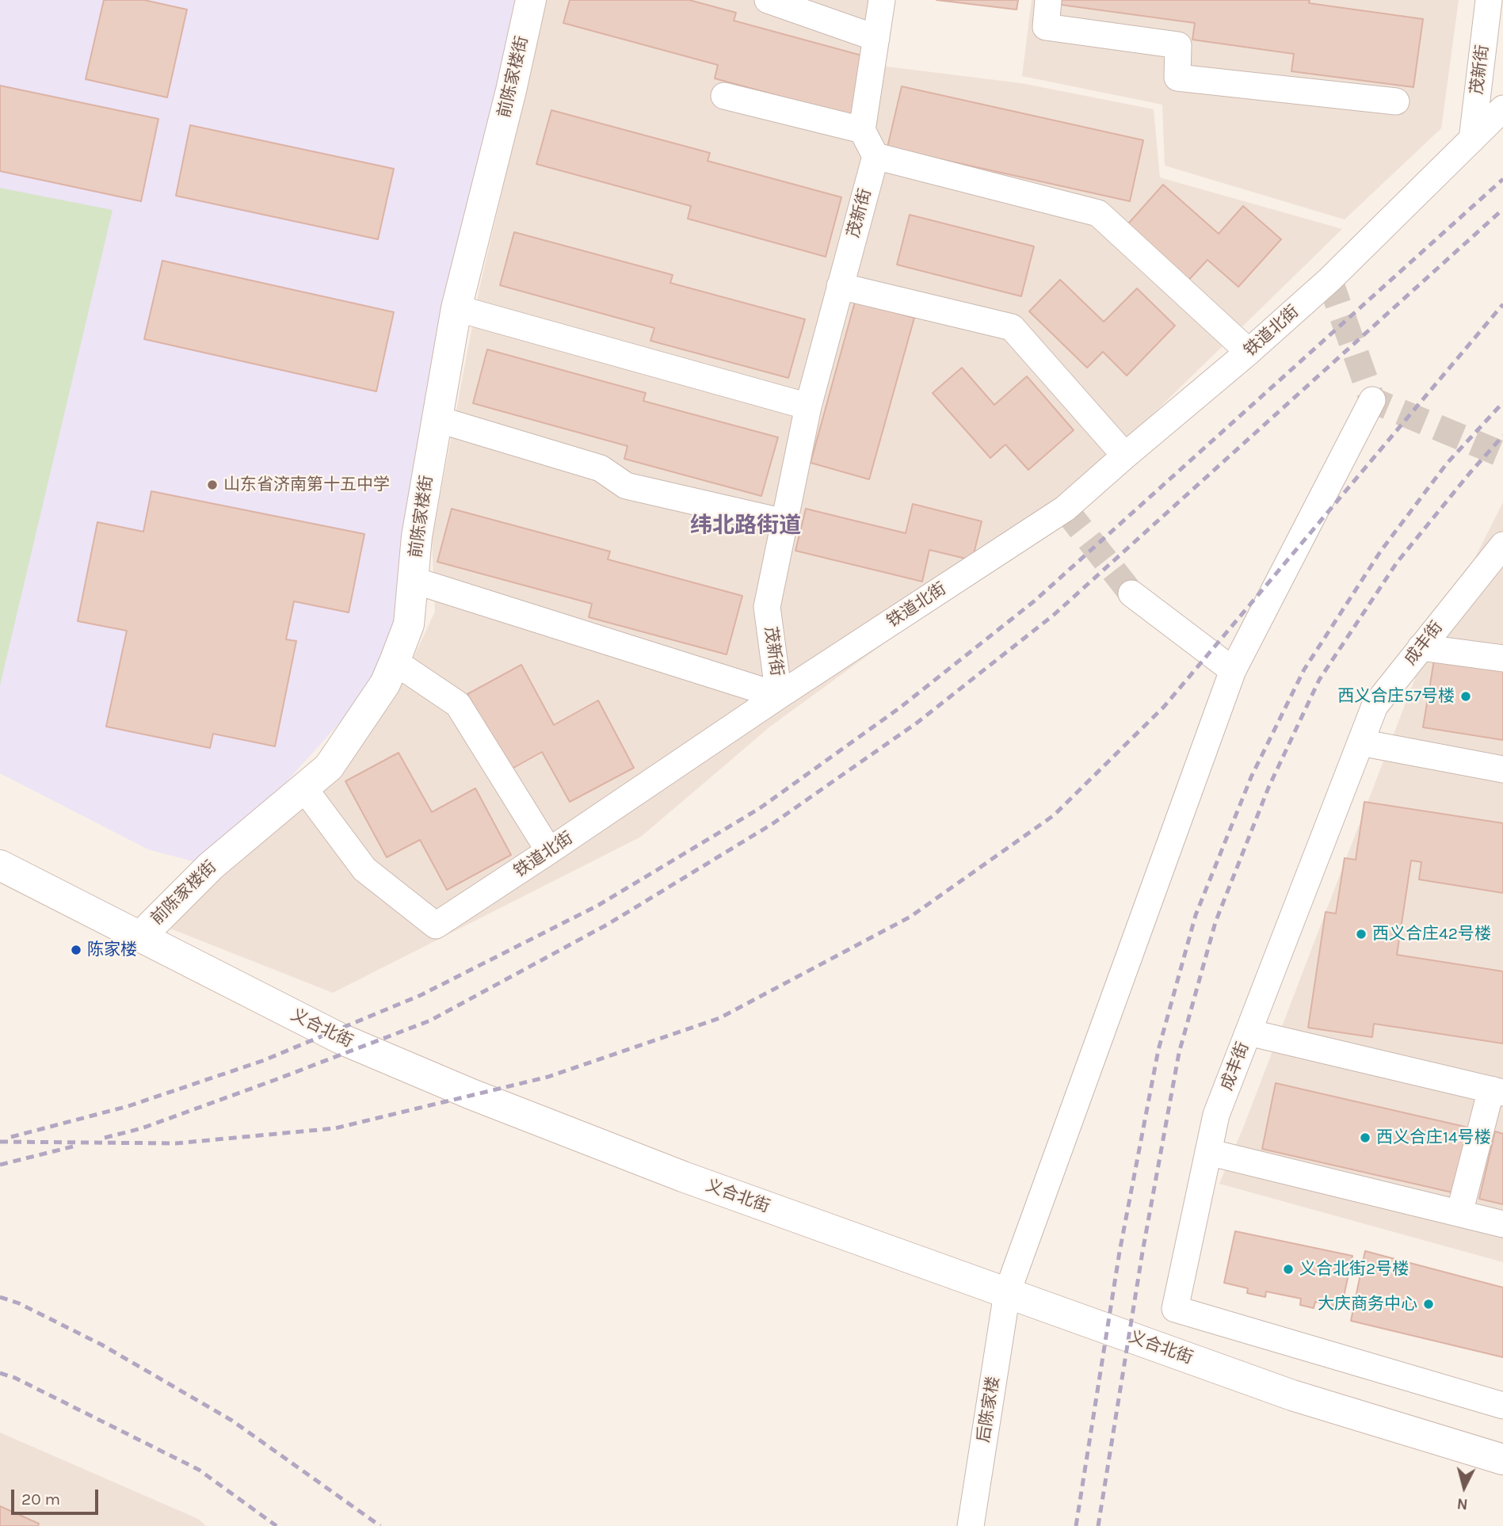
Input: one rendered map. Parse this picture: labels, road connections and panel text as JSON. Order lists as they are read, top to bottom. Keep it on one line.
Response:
{"streets":{"main road":["前陈家楼街","义合北街"],"street":["茂新街","铁道北街","成丰街","后陈家楼"]},"crossings":[["茂新街","铁道北街"],["前陈家楼街","铁道北街"],["前陈家楼街","义合北街"],["义合北街","后陈家楼"]],"districts":["纬北路街道"],"places":["山东省济南第十五中学","西义合庄57号楼","西义合庄42号楼","陈家楼","西义合庄14号楼","义合北街2号楼","大庆商务中心"],"scale_bar":"20 m","north":"bottom"}
